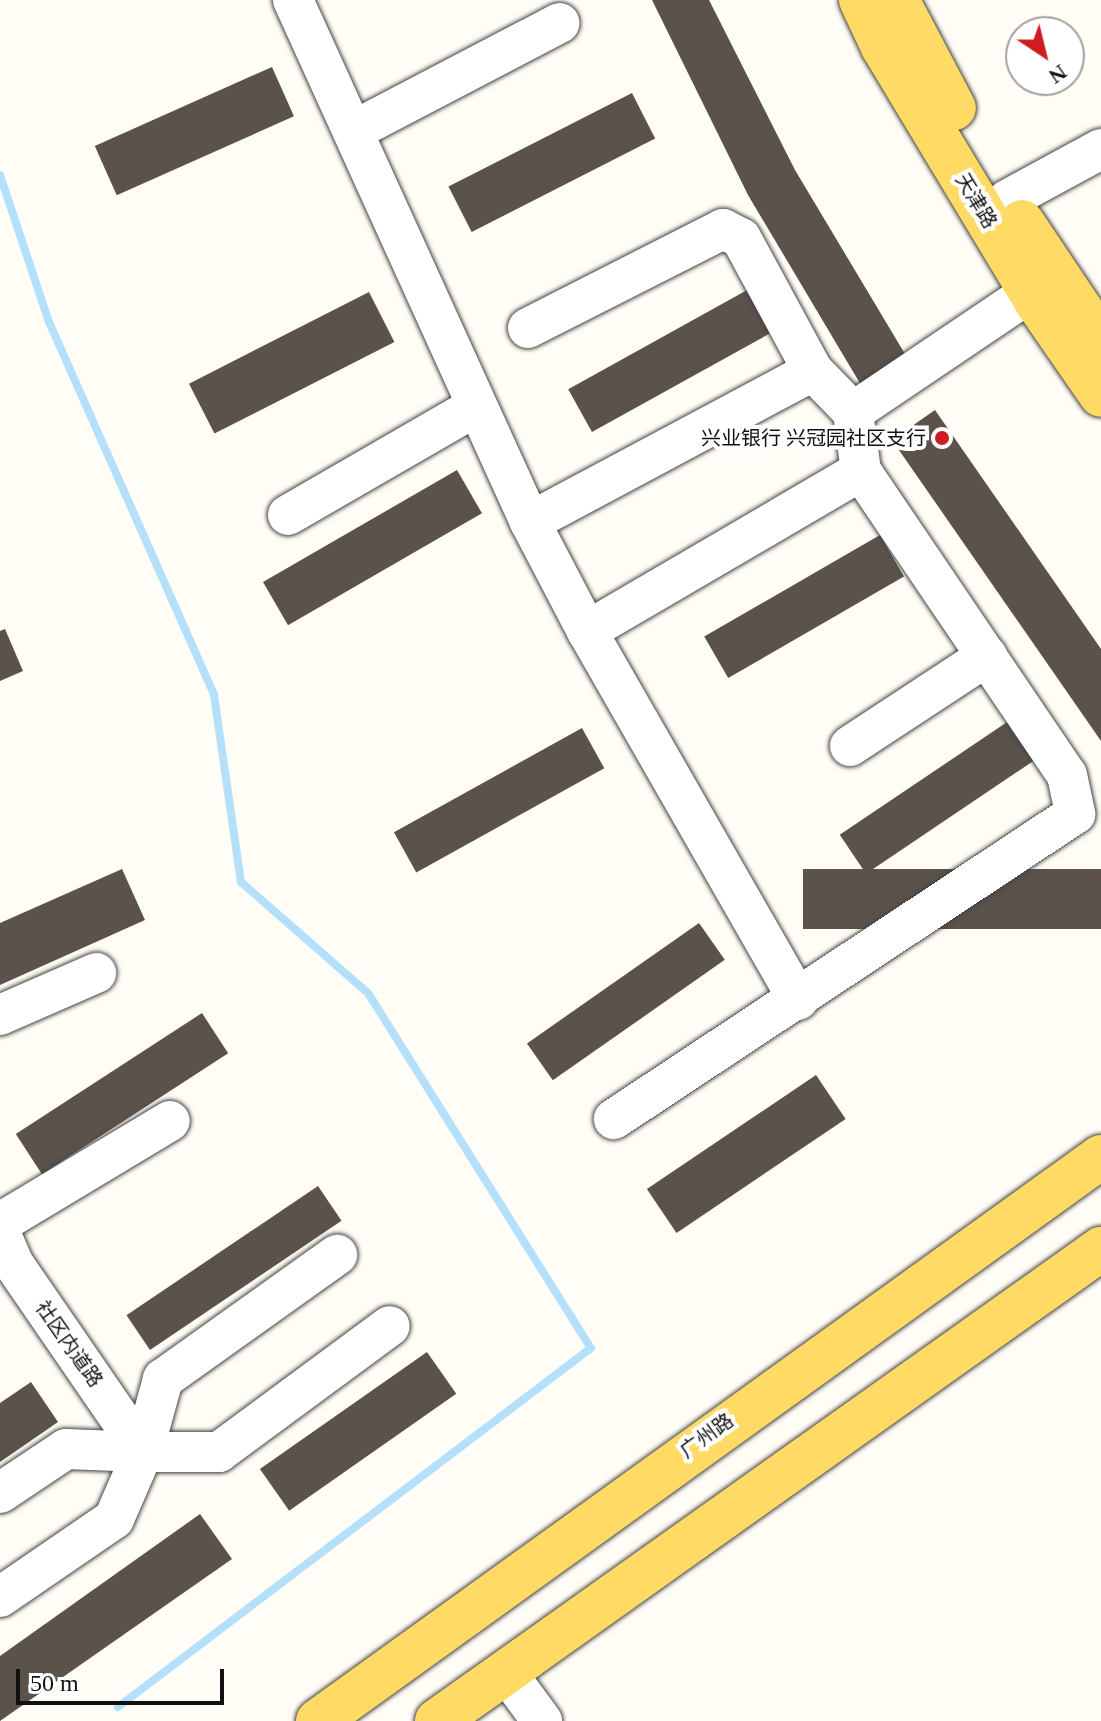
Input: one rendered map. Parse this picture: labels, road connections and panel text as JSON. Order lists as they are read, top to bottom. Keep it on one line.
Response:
{"streets":{"main road":["天津路","广州路"],"street":["社区内道路"]},"places":["兴业银行 兴冠园社区支行"],"scale_bar":"50 m","north":"bottom right"}
